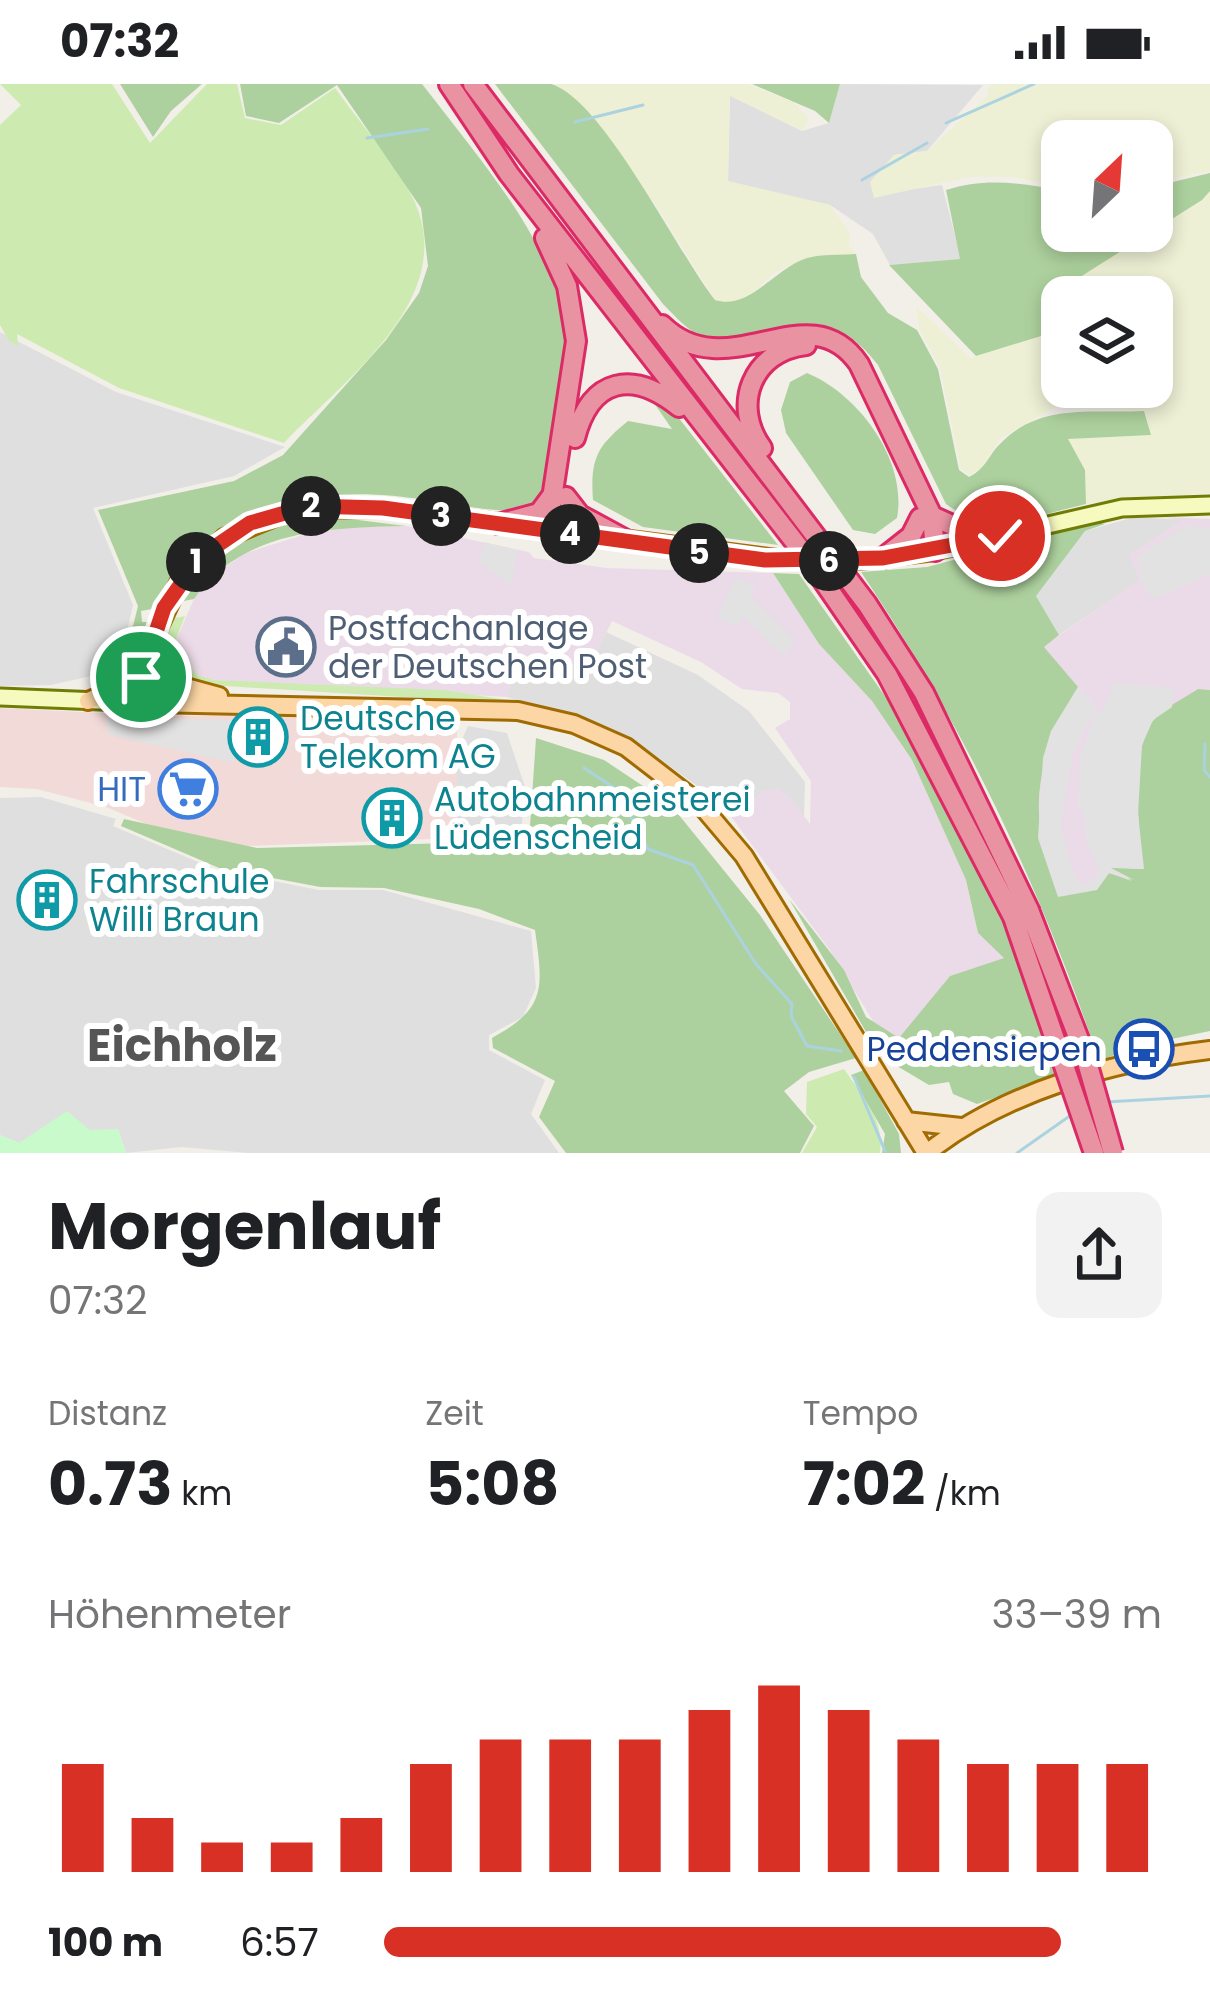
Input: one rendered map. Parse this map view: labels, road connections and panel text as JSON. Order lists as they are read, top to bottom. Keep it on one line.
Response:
{"districts":["Eichholz"],"places":{"public building":["Postfachanlage der Deutschen Post"],"building":["Deutsche Telekom AG","Autobahnmeisterei Lüdenscheid","Fahrschule Willi Braun"],"supermarket":["HIT"],"bus stop":["Peddensiepen"]},"north":"top right","page":{"status":"07:32","pins":["2","3","4","5","6","1"],"heading":["Morgenlauf","07:32"],"stats":[["Distanz","0.73 km"],["Zeit","5:08"],["Tempo","7:02 /km"]],"chart":["Höhenmeter","33–39 m"],"list":[{"name":"100 m","note":"6:57"}]}}
